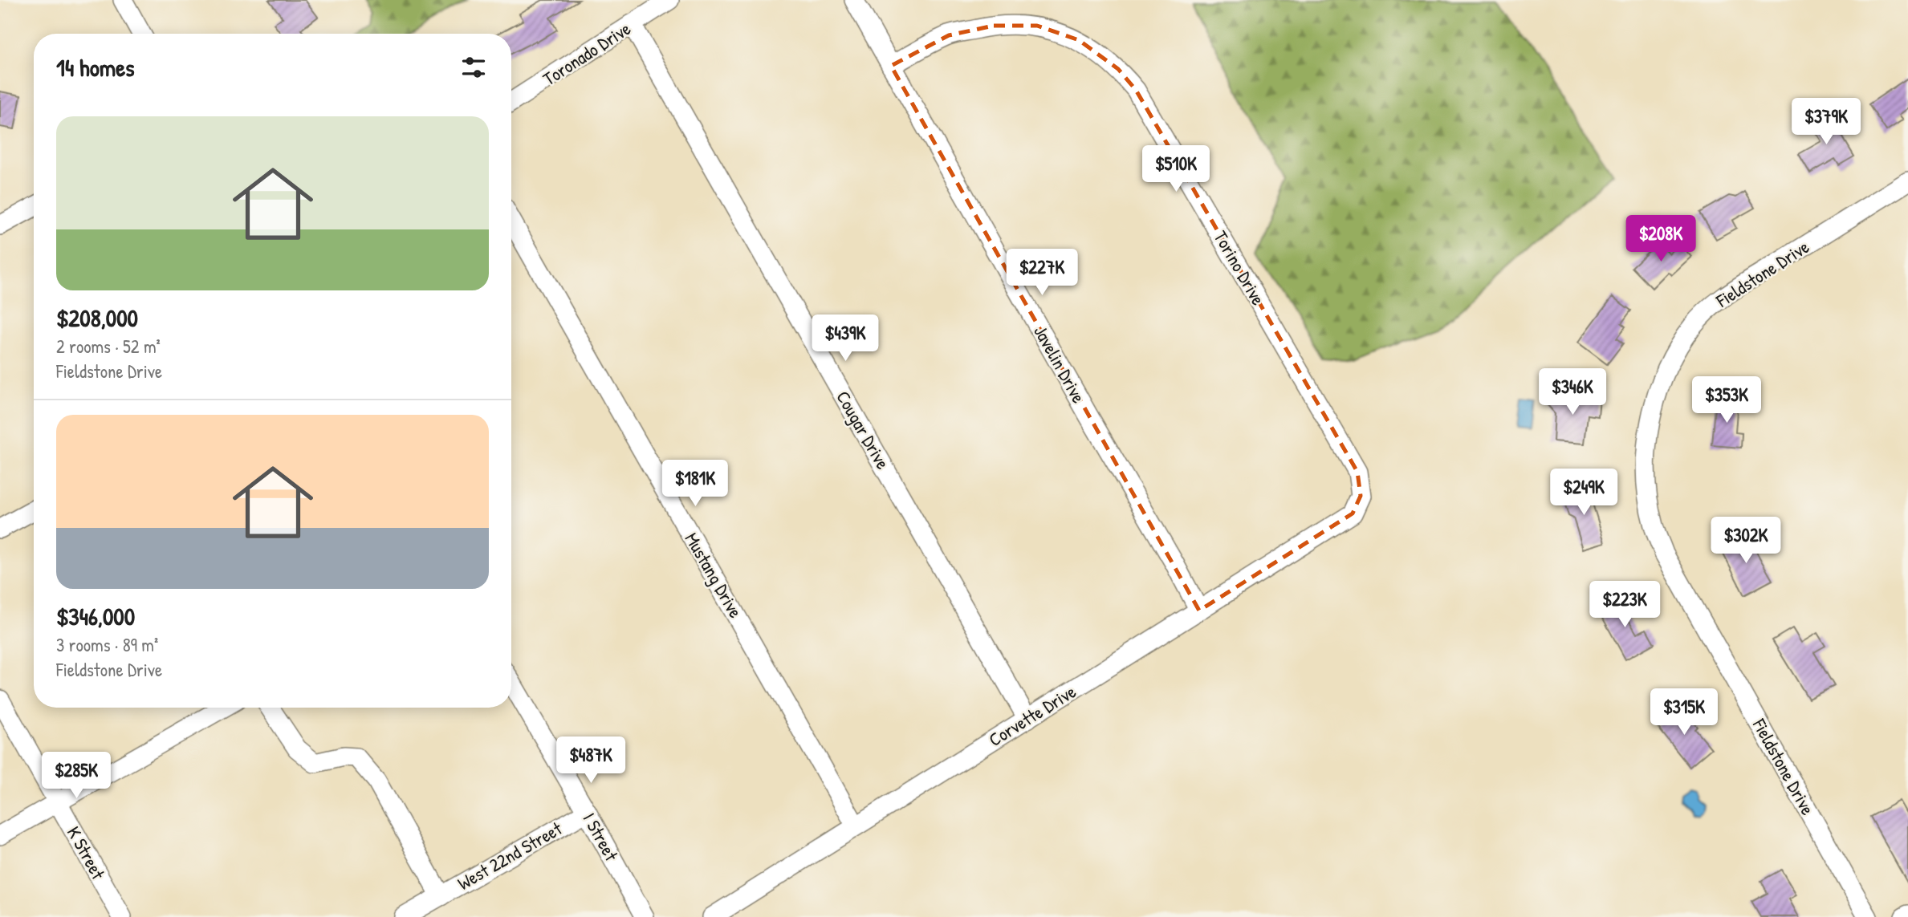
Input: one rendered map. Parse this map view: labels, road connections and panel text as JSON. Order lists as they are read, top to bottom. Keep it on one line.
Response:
{"streets":{"street":["Toronado Drive","Torino Drive","Fieldstone Drive","Javelin Drive","Cougar Drive","Mustang Drive","Corvette Drive","I Street","K Street","West 22nd Street"]},"crossings":[["Toronado Drive","Cougar Drive"],["Torino Drive","Javelin Drive"],["Torino Drive","Corvette Drive"],["Javelin Drive","Corvette Drive"],["Cougar Drive","Corvette Drive"],["Mustang Drive","Corvette Drive"],["I Street","West 22nd Street"]],"page":{"heading":"14 homes","price":["$379K","$510K","$208K","$227K","$439K","$346K","$353K","$181K","$249K","$302K","$223K","$315K","$487K","$285K"],"list":[{"name":"$208,000","note":"2 rooms · 52 m² · Fieldstone Drive"},{"name":"$346,000","note":"3 rooms · 89 m² · Fieldstone Drive"}]}}
